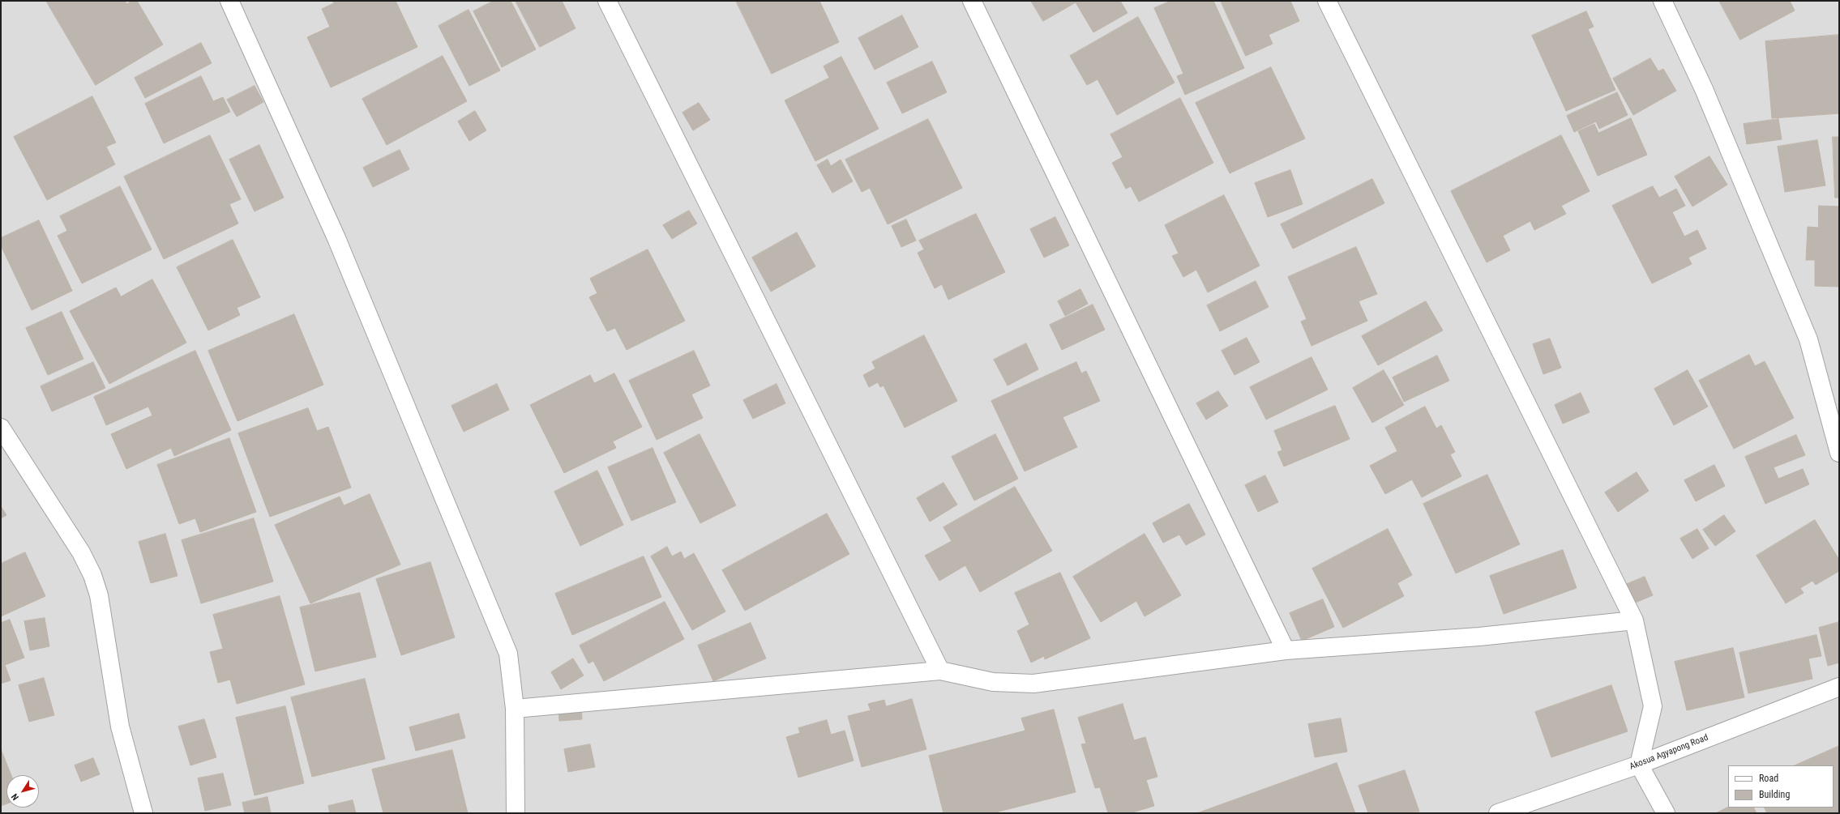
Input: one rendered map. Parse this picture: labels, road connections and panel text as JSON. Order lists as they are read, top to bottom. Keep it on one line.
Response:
{"streets":{"street":["Akosua Agyapong Road"]},"legend":["Road","Building"],"north":"bottom left"}
